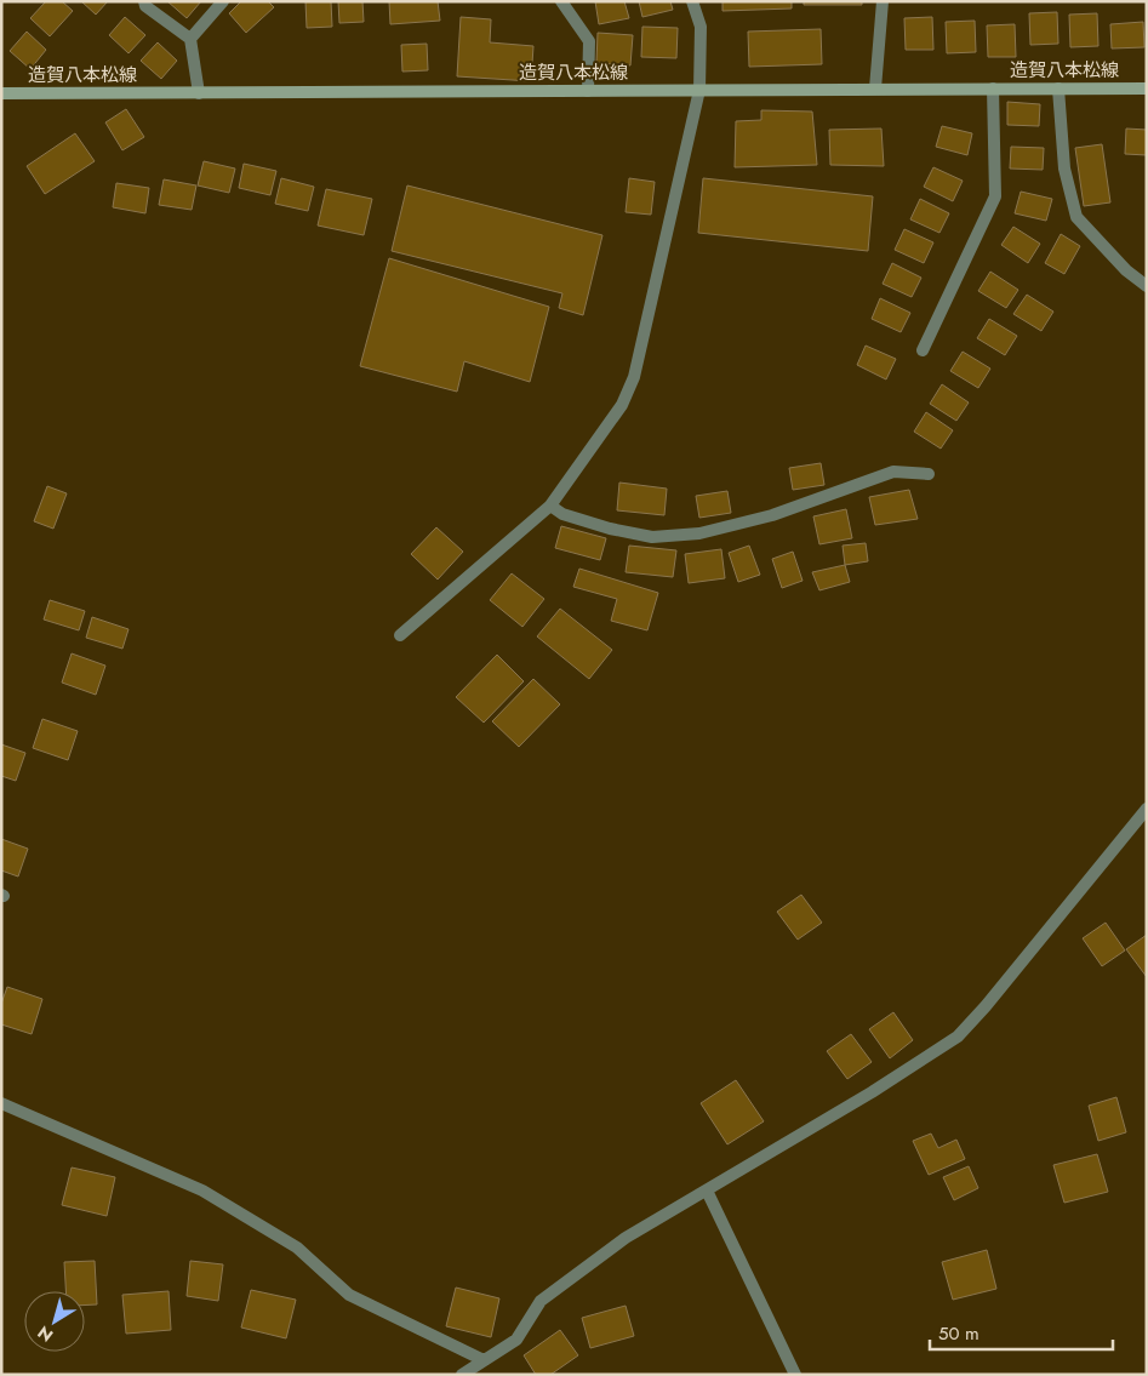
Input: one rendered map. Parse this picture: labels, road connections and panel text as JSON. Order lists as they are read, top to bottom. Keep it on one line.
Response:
{"streets":{"main road":["造賀八本松線"]},"scale_bar":"50 m","north":"bottom left"}
